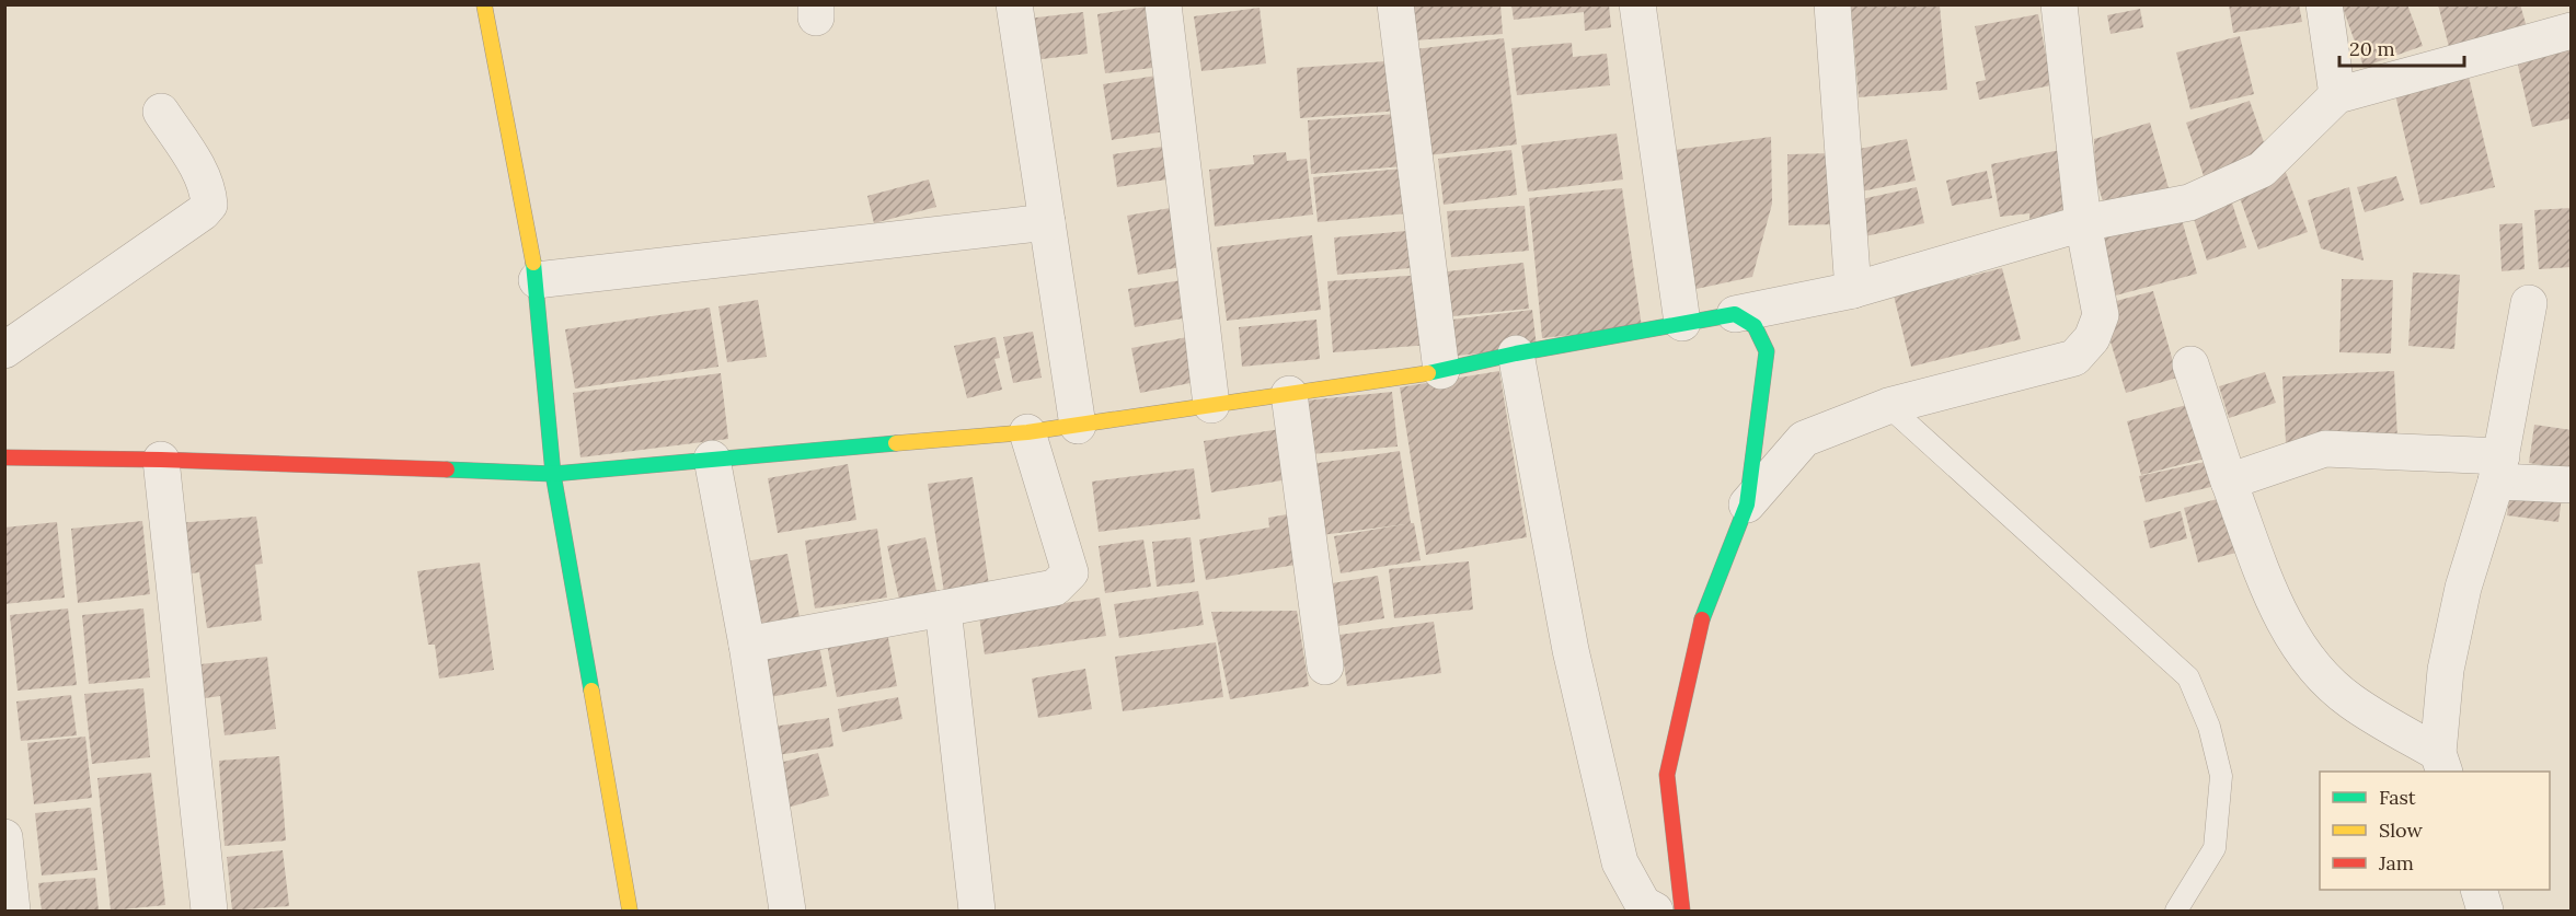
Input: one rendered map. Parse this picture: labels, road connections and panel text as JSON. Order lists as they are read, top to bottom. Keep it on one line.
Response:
{"legend":["Fast","Slow","Jam"],"scale_bar":"20 m"}
